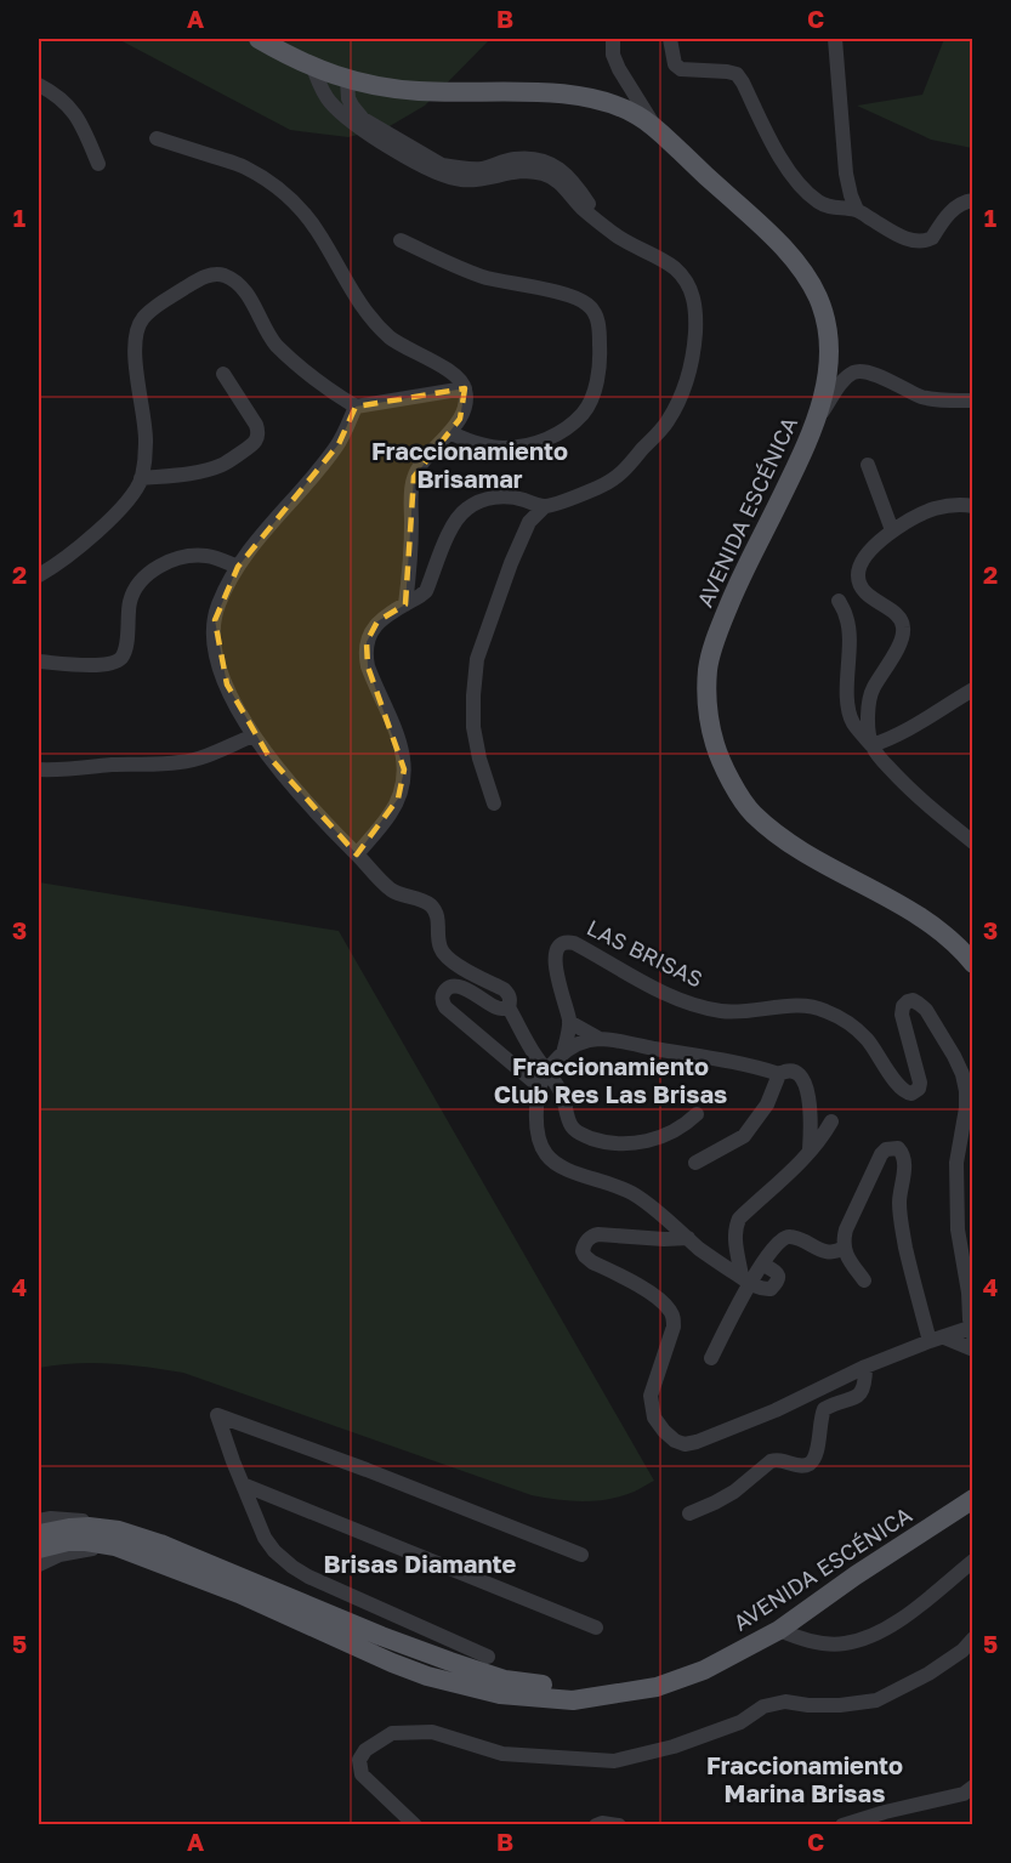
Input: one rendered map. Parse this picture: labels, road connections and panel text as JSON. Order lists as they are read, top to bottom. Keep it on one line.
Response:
{"streets":{"main road":["AVENIDA ESCÉNICA"],"street":["LAS BRISAS"]},"districts":["Fraccionamiento Brisamar","Fraccionamiento Club Res Las Brisas","Brisas Diamante","Fraccionamiento Marina Brisas"],"grid":{"columns":["A","B","C"],"rows":["1","2","3","4","5"]}}
